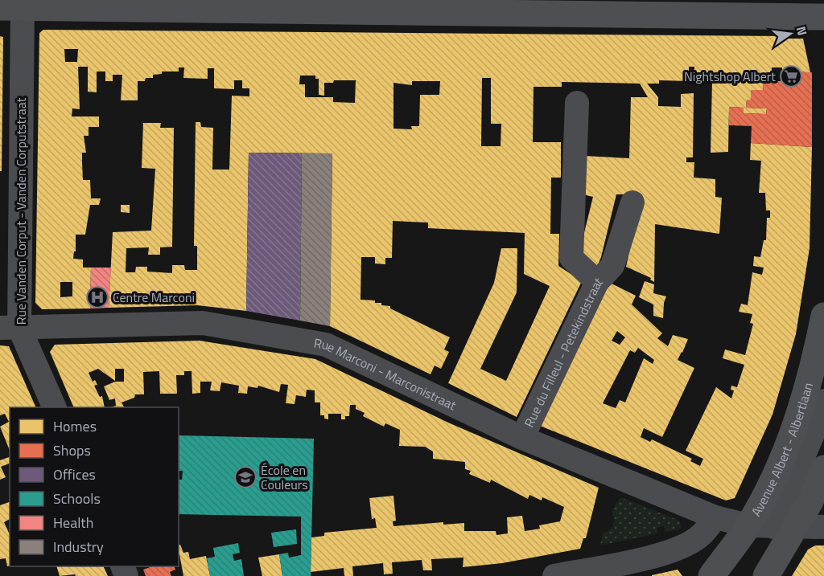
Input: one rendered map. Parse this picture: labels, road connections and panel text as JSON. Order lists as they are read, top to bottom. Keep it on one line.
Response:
{"streets":{"main road":["Avenue Albert - Albertlaan"],"street":["Rue Vanden Corput - Vanden Corputstraat","Rue du Filleul - Petekindstraat","Rue Marconi - Marconistraat"]},"crossings":[["Rue Vanden Corput - Vanden Corputstraat","Rue Marconi - Marconistraat"],["Rue du Filleul - Petekindstraat","Rue Marconi - Marconistraat"],["Rue Marconi - Marconistraat","Avenue Albert - Albertlaan"]],"places":{"supermarket":["Nightshop Albert"],"hospital":["Centre Marconi"],"school or university":["École en Couleurs"]},"legend":["Homes","Shops","Offices","Schools","Health","Industry"],"north":"right"}
